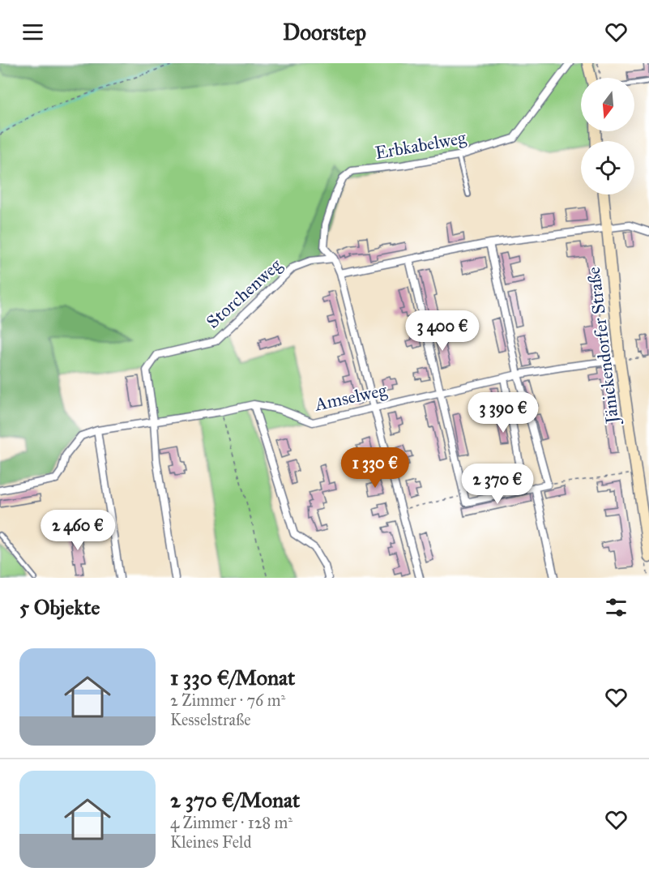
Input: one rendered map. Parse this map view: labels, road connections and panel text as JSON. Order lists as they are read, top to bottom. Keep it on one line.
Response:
{"streets":{"main road":["Jänickendorfer Straße"],"street":["Erbkabelweg","Storchenweg","Amselweg"]},"crossings":[["Erbkabelweg","Storchenweg"],["Erbkabelweg","Amselweg"],["Storchenweg","Amselweg"],["Jänickendorfer Straße","Amselweg"]],"north":"bottom","page":{"header":"Doorstep","price":["3 400 €","3 390 €","1 330 €","2 370 €","2 460 €"],"heading":"5 Objekte","list":[{"name":"1 330 €/Monat","note":"2 Zimmer · 76 m² · Kesselstraße"},{"name":"2 370 €/Monat","note":"4 Zimmer · 128 m² · Kleines Feld"}]}}
